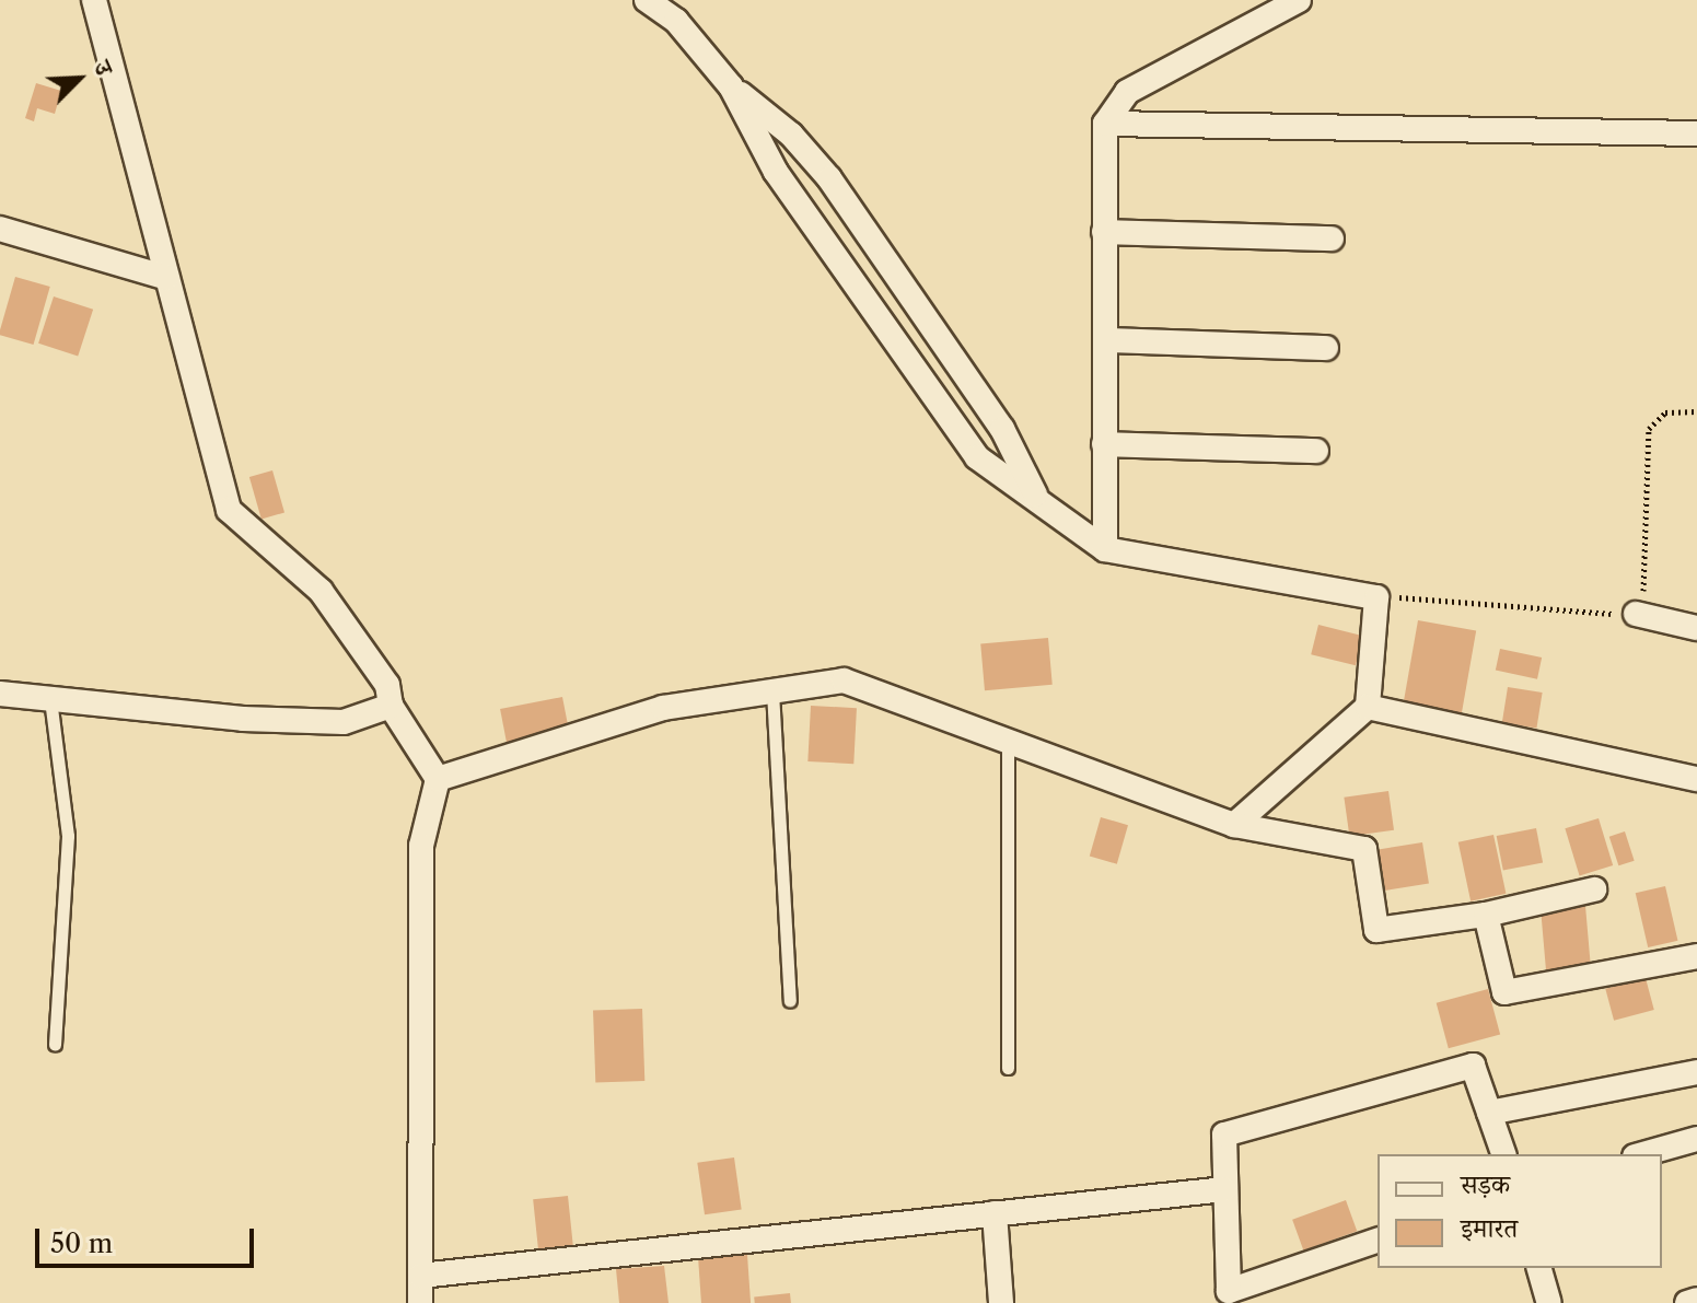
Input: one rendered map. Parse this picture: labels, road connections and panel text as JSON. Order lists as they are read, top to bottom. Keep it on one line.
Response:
{"legend":["सड़क","इमारत"],"scale_bar":"50 m","north":"top right"}
